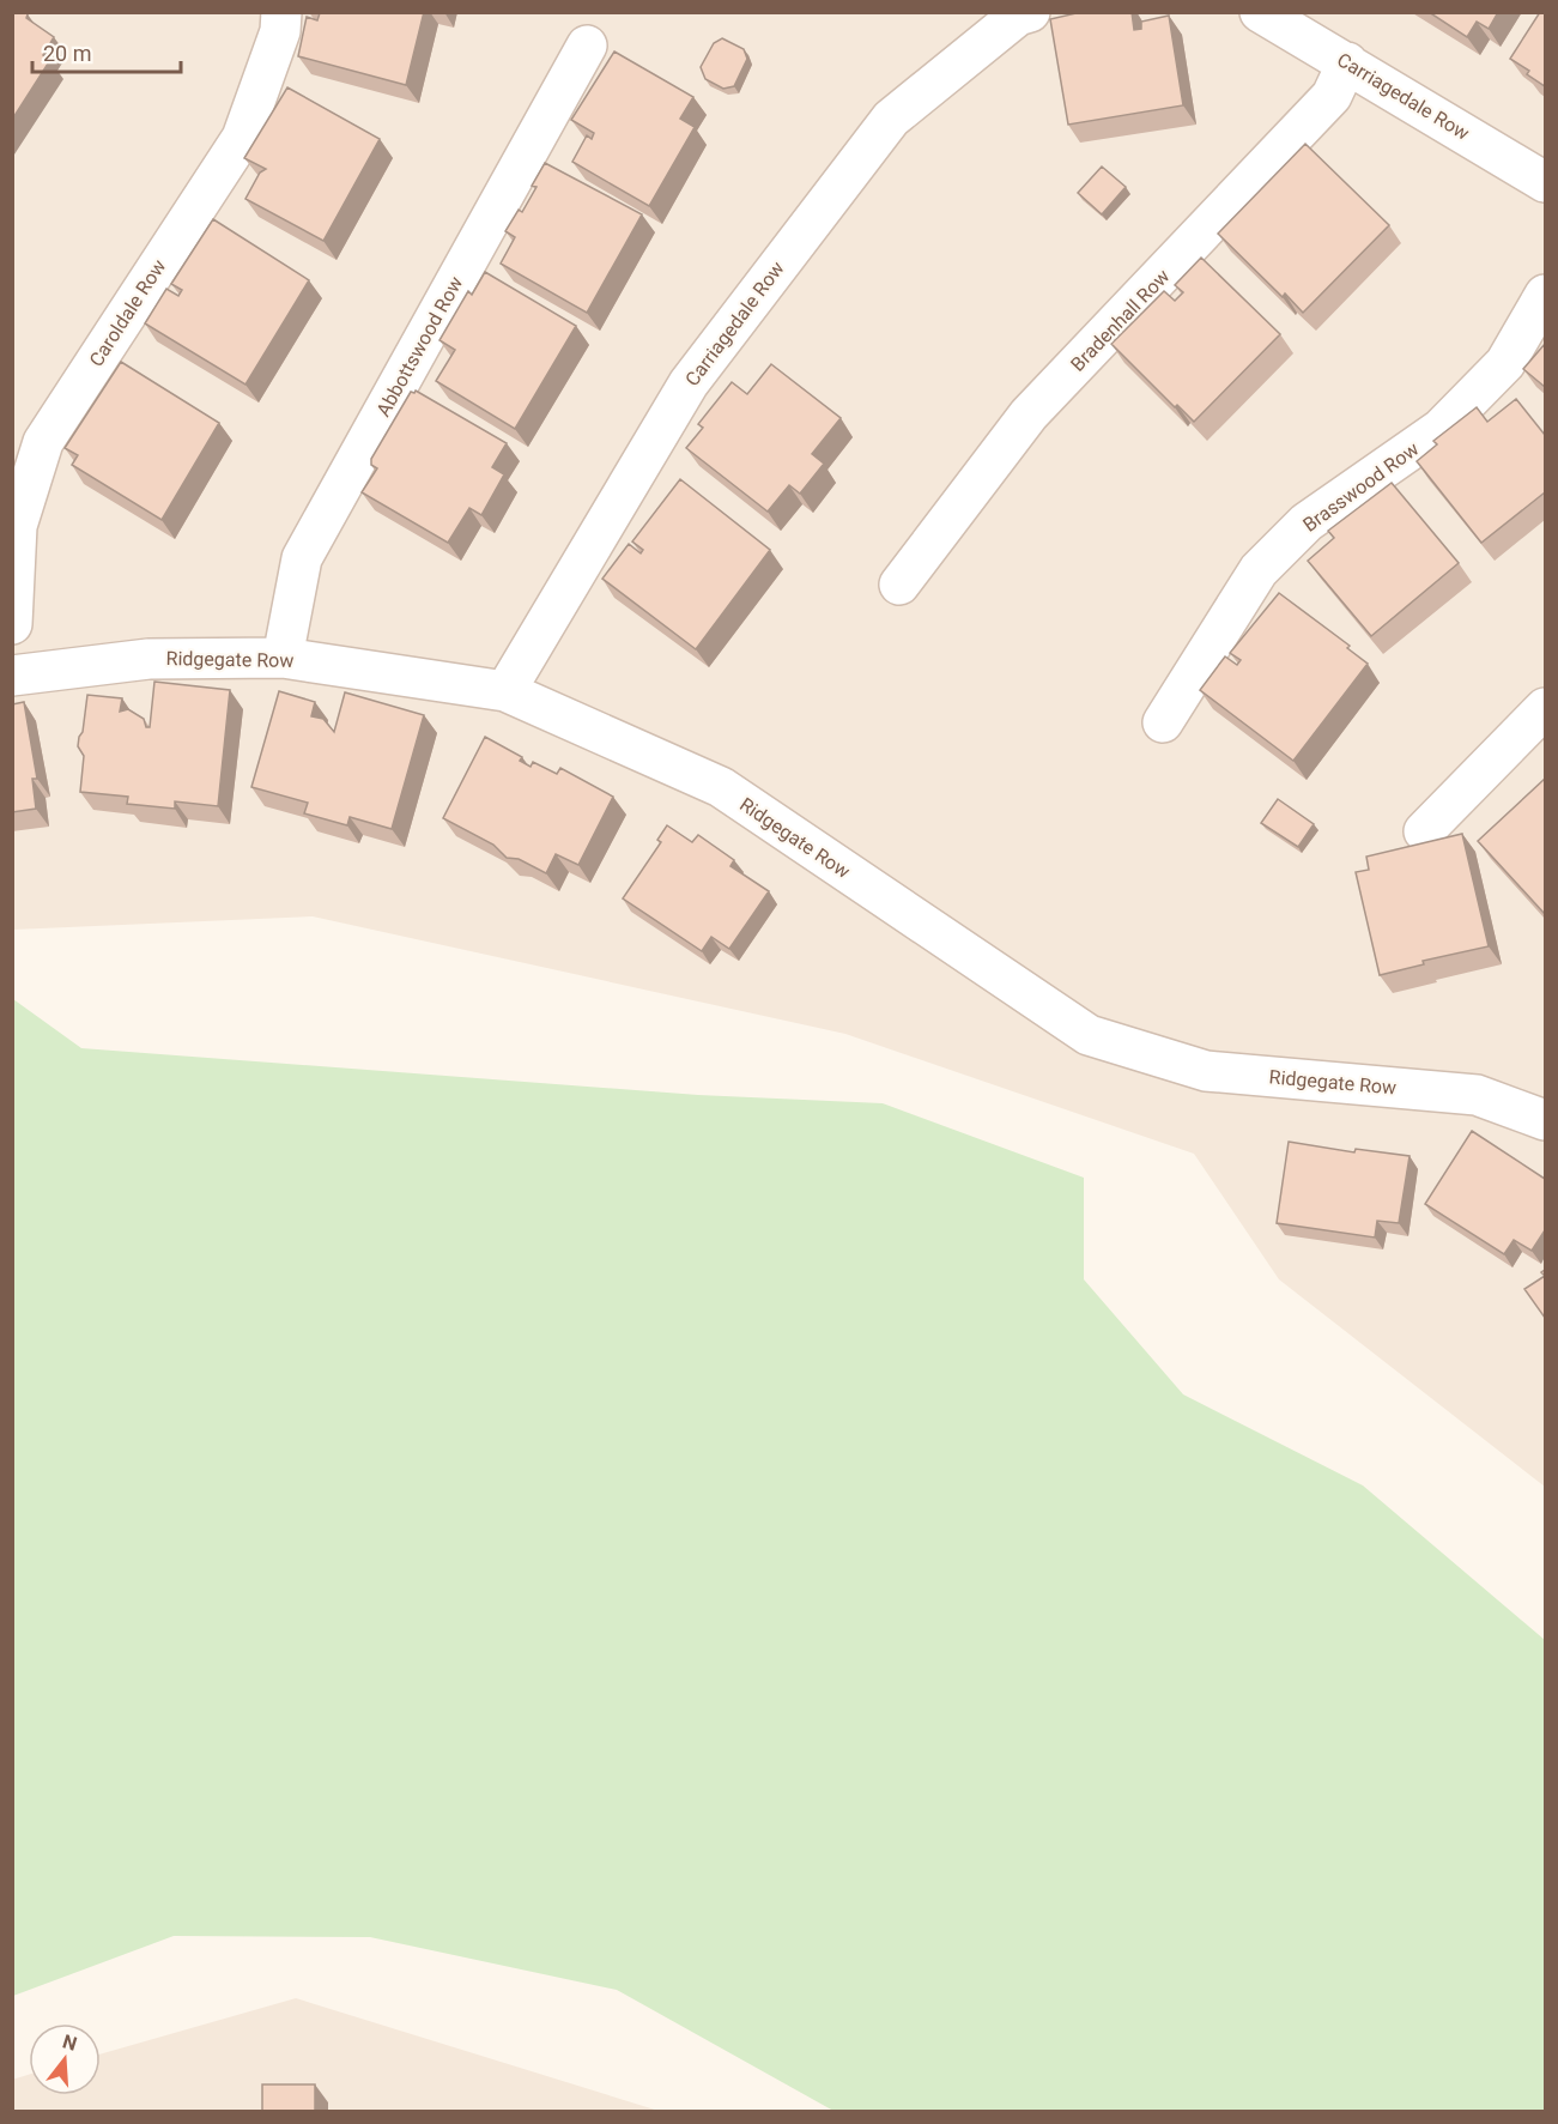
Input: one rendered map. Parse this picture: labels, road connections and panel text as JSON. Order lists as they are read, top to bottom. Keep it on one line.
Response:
{"streets":{"street":["Carriagedale Row","Caroldale Row","Bradenhall Row","Abbottswood Row","Brasswood Row","Ridgegate Row"]},"crossings":[["Carriagedale Row","Bradenhall Row"],["Carriagedale Row","Ridgegate Row"],["Abbottswood Row","Ridgegate Row"]],"scale_bar":"20 m","north":"top"}
